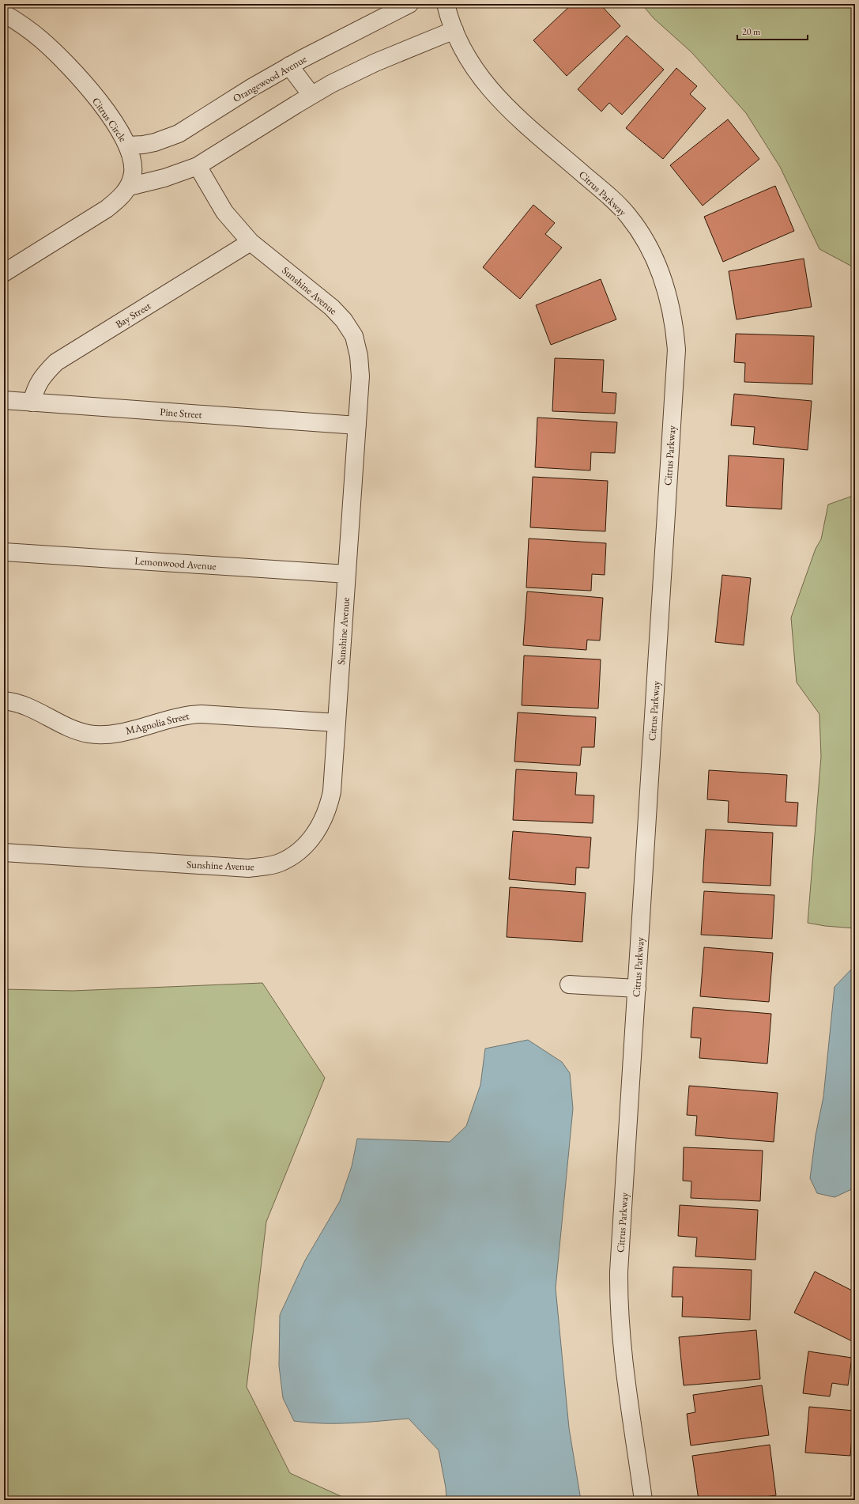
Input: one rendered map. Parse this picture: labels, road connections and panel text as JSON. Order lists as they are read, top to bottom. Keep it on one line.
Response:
{"streets":{"street":["Orangewood Avenue","Citrus Circle","Citrus Parkway","Sunshine Avenue","Bay Street","Pine Street","Lemonwood Avenue","MAgnolia Street"]},"crossings":[["Orangewood Avenue","Citrus Circle"],["Sunshine Avenue","Bay Street"],["Sunshine Avenue","Pine Street"],["Sunshine Avenue","Lemonwood Avenue"],["Sunshine Avenue","MAgnolia Street"],["Bay Street","Pine Street"]],"scale_bar":"20 m"}
